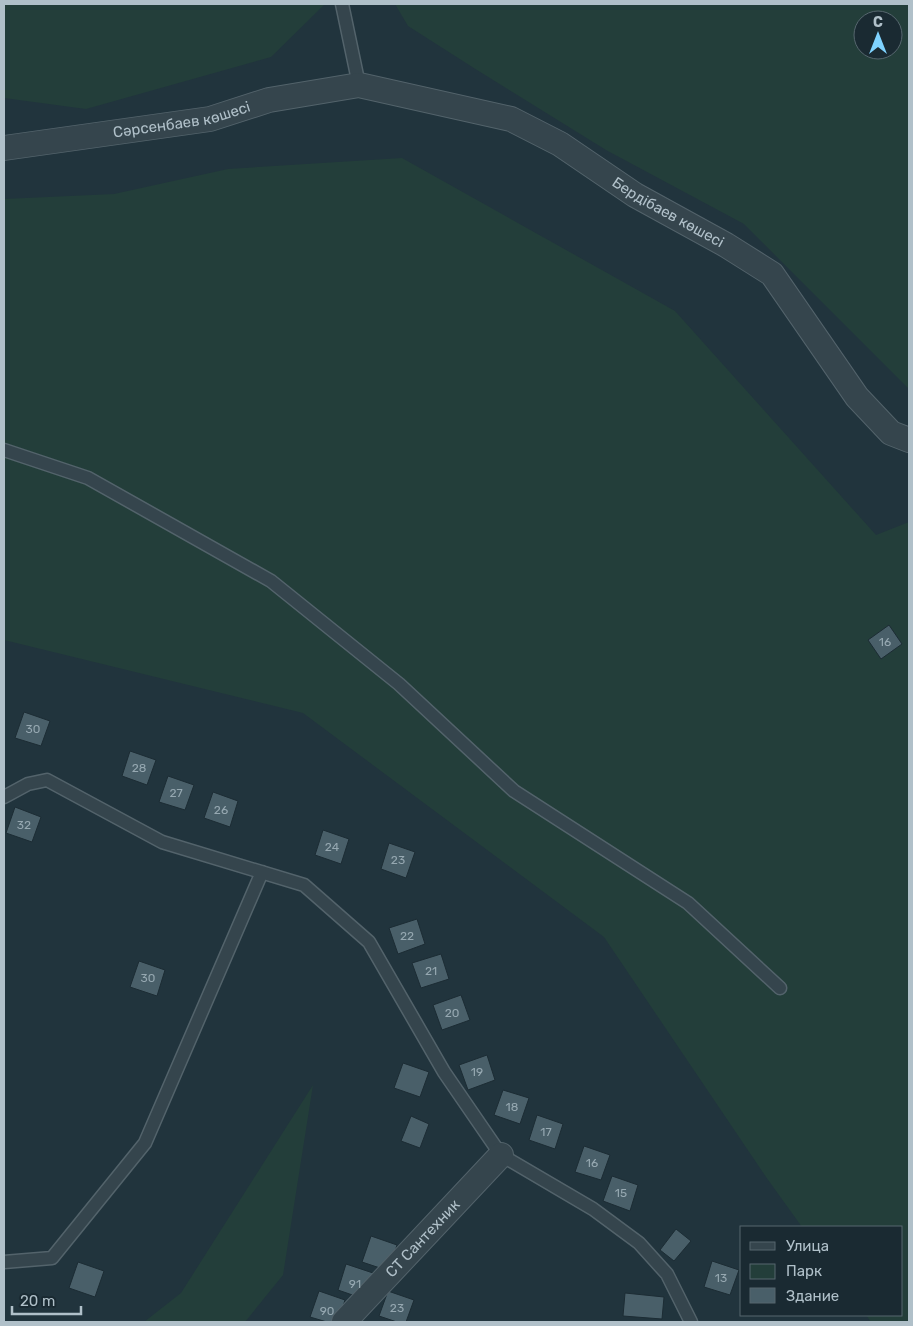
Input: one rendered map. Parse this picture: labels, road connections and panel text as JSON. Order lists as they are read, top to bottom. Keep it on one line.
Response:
{"streets":{"street":["Сәрсенбаев көшесі","Бердібаев көшесі","СТ Сантехник"]},"crossings":[["Сәрсенбаев көшесі","Бердібаев көшесі"]],"house_numbers":["16","30","28","27","26","32","24","23","22","21","30","20","19","18","17","16","15","13","91","23","90"],"legend":["Улица","Парк","Здание"],"scale_bar":"20 m","north":"top"}
